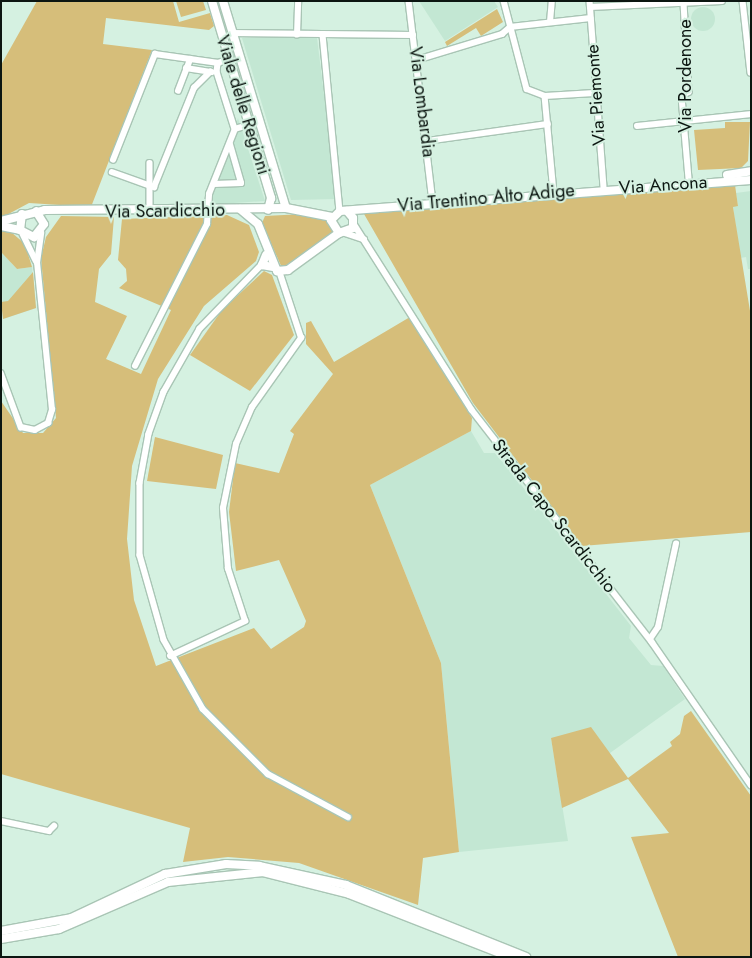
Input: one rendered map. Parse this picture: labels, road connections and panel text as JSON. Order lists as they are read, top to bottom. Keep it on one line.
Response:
{"streets":{"street":["Via Pordenone","Via Piemonte","Via Lombardia","Viale delle Regioni","Via Ancona","Via Trentino Alto Adige","Via Scardicchio","Strada Capo Scardicchio"]},"crossings":[["Via Pordenone","Via Ancona"],["Via Piemonte","Via Ancona"],["Via Piemonte","Via Trentino Alto Adige"],["Via Lombardia","Via Trentino Alto Adige"],["Viale delle Regioni","Via Scardicchio"],["Via Ancona","Via Trentino Alto Adige"]]}
